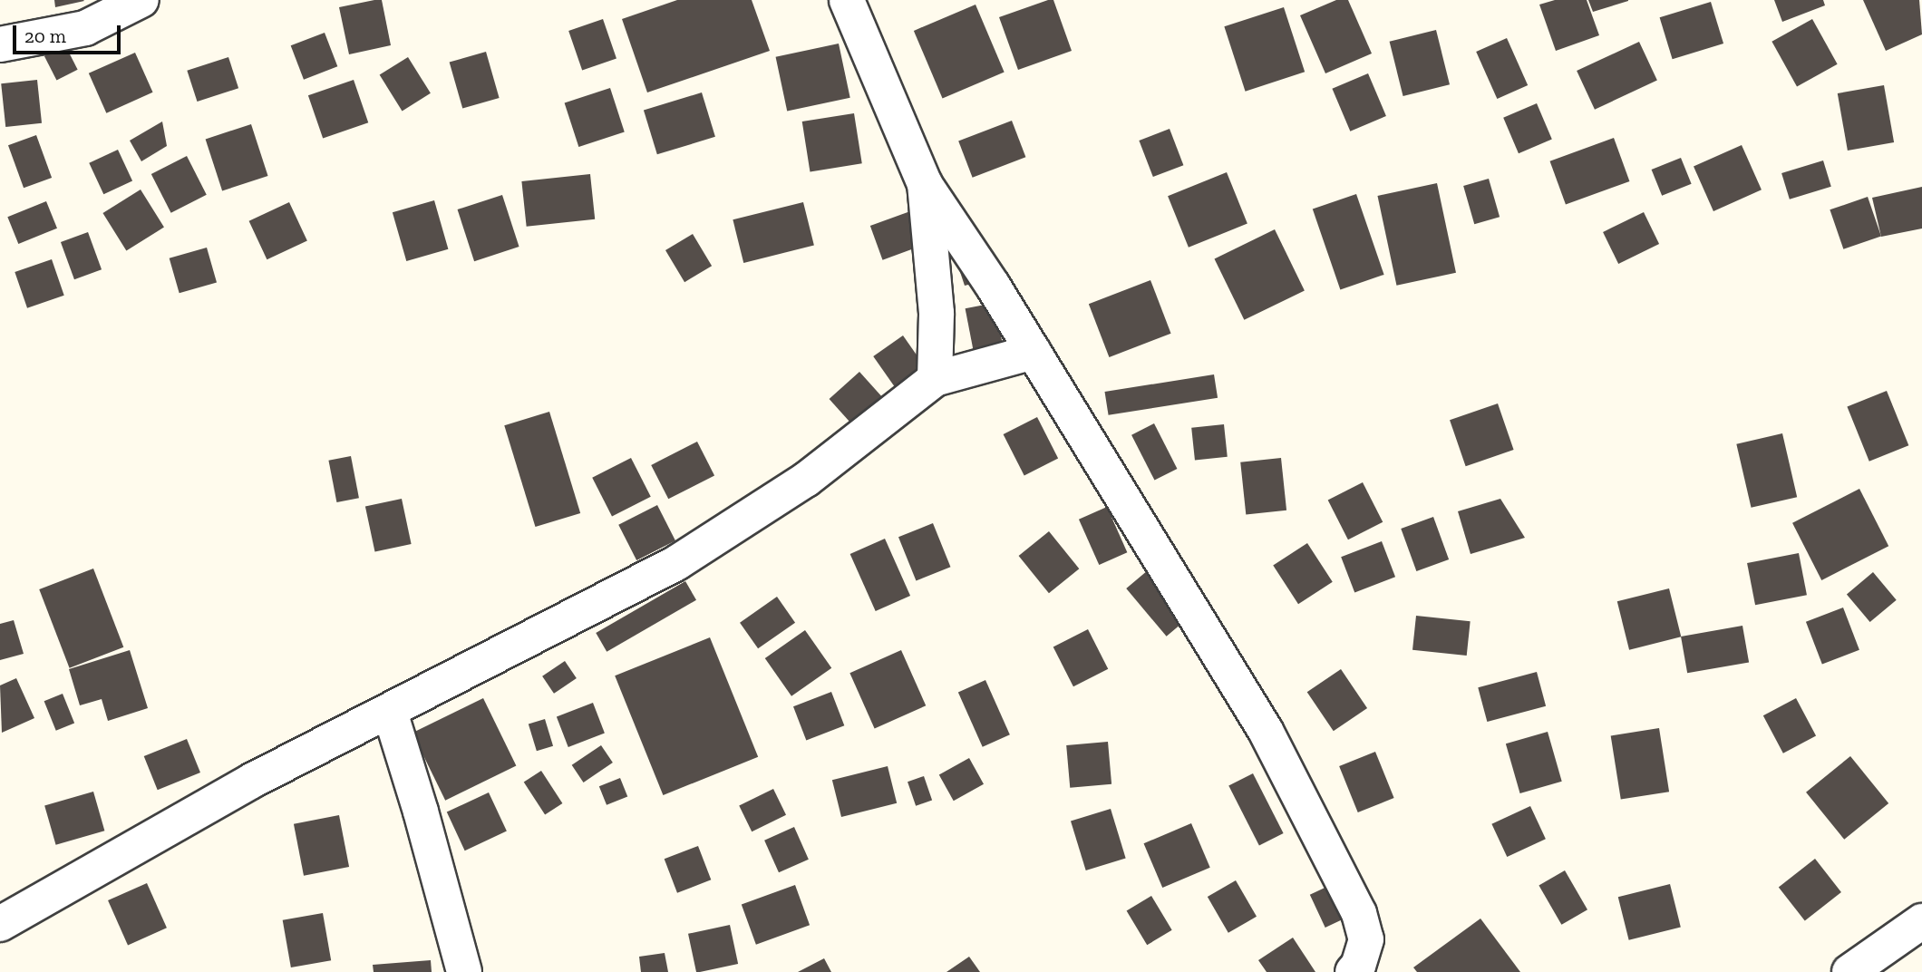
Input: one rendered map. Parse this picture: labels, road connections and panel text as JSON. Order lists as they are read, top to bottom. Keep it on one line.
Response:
{"scale_bar":"20 m"}
